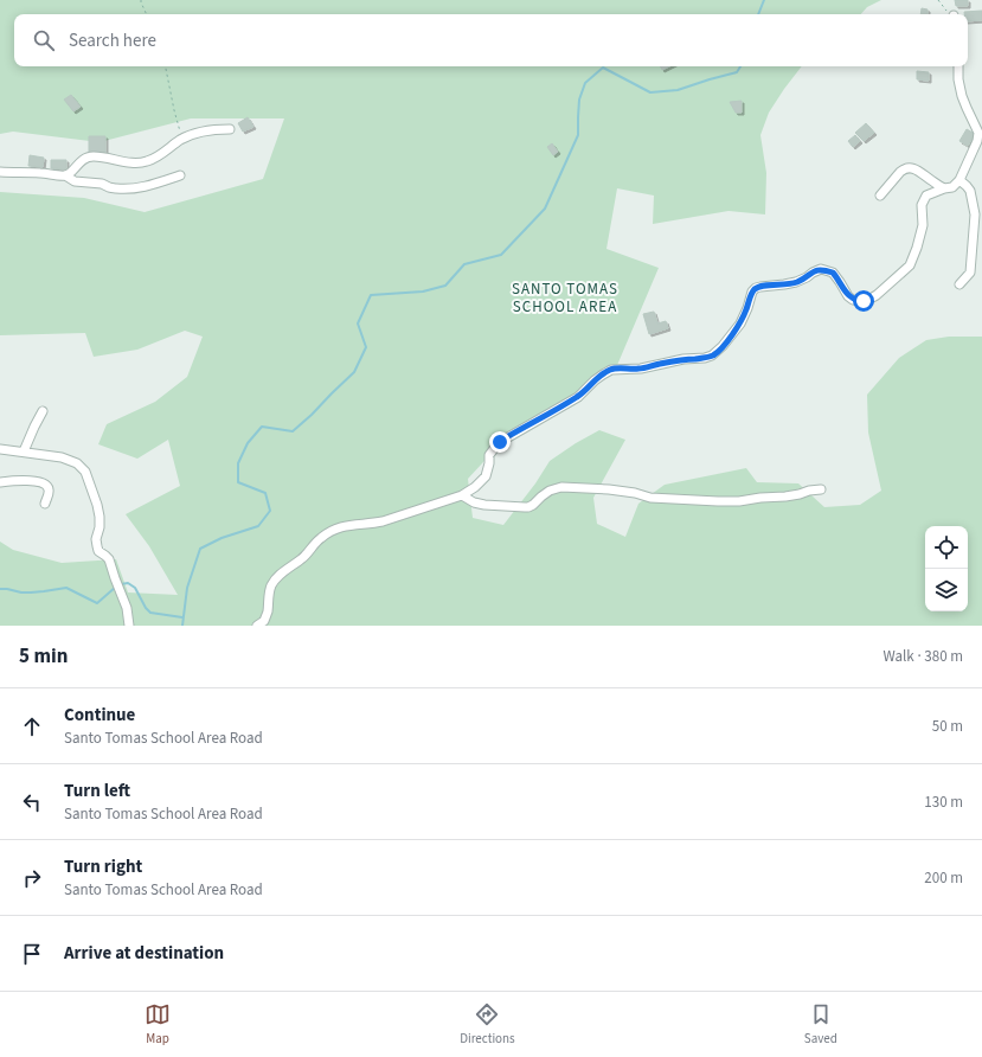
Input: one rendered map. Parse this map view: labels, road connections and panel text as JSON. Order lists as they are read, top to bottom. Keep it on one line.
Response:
{"districts":["SANTO TOMAS SCHOOL AREA"],"page":{"search":"Search here","heading":["5 min","Walk · 380 m"],"list":[["Continue","Santo Tomas School Area Road","50 m"],["Turn left","Santo Tomas School Area Road","130 m"],["Turn right","Santo Tomas School Area Road","200 m"],"Arrive at destination"],"nav":["Map","Directions","Saved"]}}
